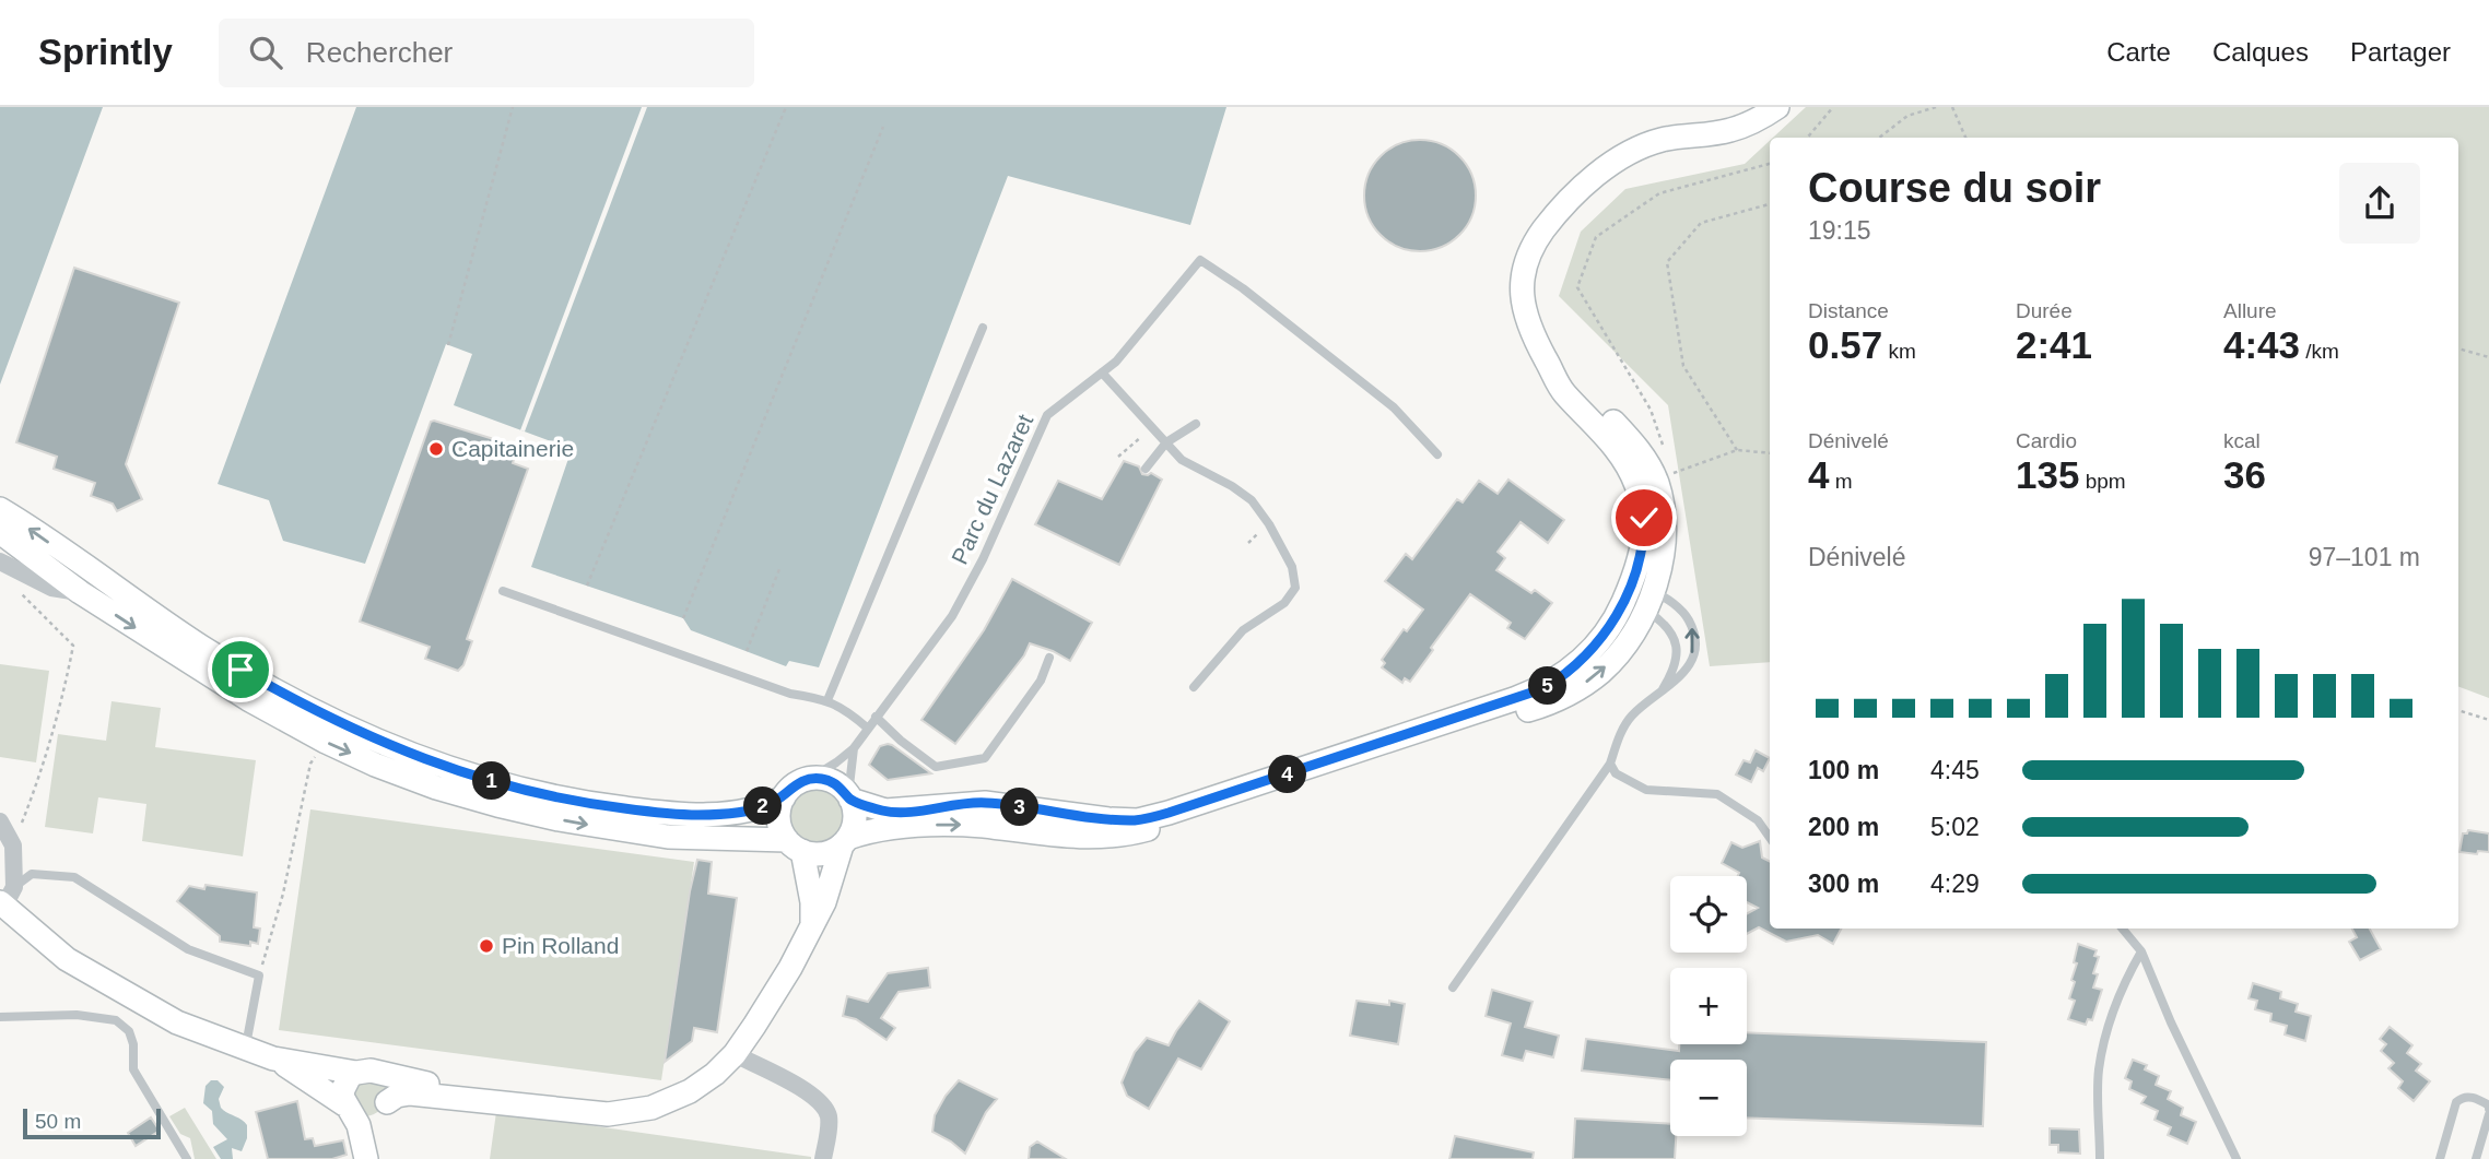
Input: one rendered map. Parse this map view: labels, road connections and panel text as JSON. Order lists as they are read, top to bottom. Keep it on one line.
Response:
{"streets":{"lane":["Parc du Lazaret"]},"places":["Capitainerie","Pin Rolland"],"scale_bar":"50 m","page":{"header":"Sprintly","search":"Rechercher","nav":["Carte","Calques","Partager"],"heading":["Course du soir","19:15"],"stats":[["Distance","0.57 km"],["Durée","2:41"],["Allure","4:43 /km"],["Dénivelé","4 m"],["Cardio","135 bpm"],["kcal","36"]],"chart":["Dénivelé","97–101 m"],"pins":["5","4","1","2","3"],"list":[{"name":"100 m","note":"4:45"},{"name":"200 m","note":"5:02"},{"name":"300 m","note":"4:29"}],"map_buttons":["+","−"],"scale":"50 m"}}
